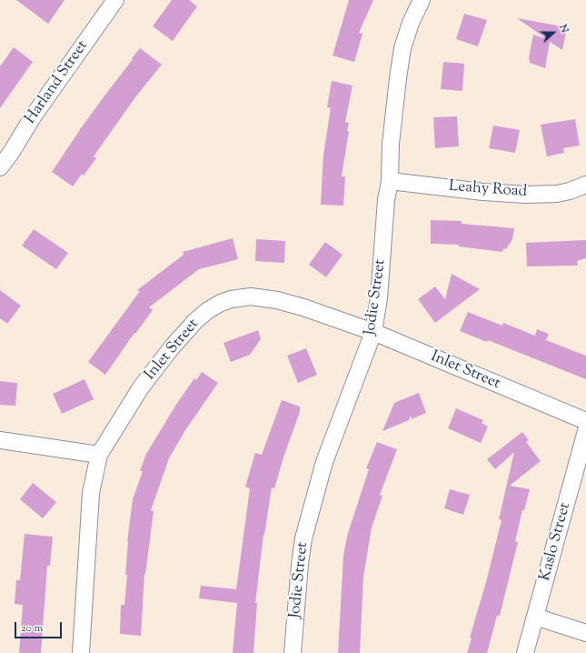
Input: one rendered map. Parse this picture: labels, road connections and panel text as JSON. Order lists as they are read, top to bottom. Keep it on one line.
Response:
{"streets":{"street":["Harland Street","Leahy Road","Jodie Street","Inlet Street","Kaslo Street"]},"crossings":[["Leahy Road","Jodie Street"],["Jodie Street","Inlet Street"]],"scale_bar":"20 m","north":"right"}
